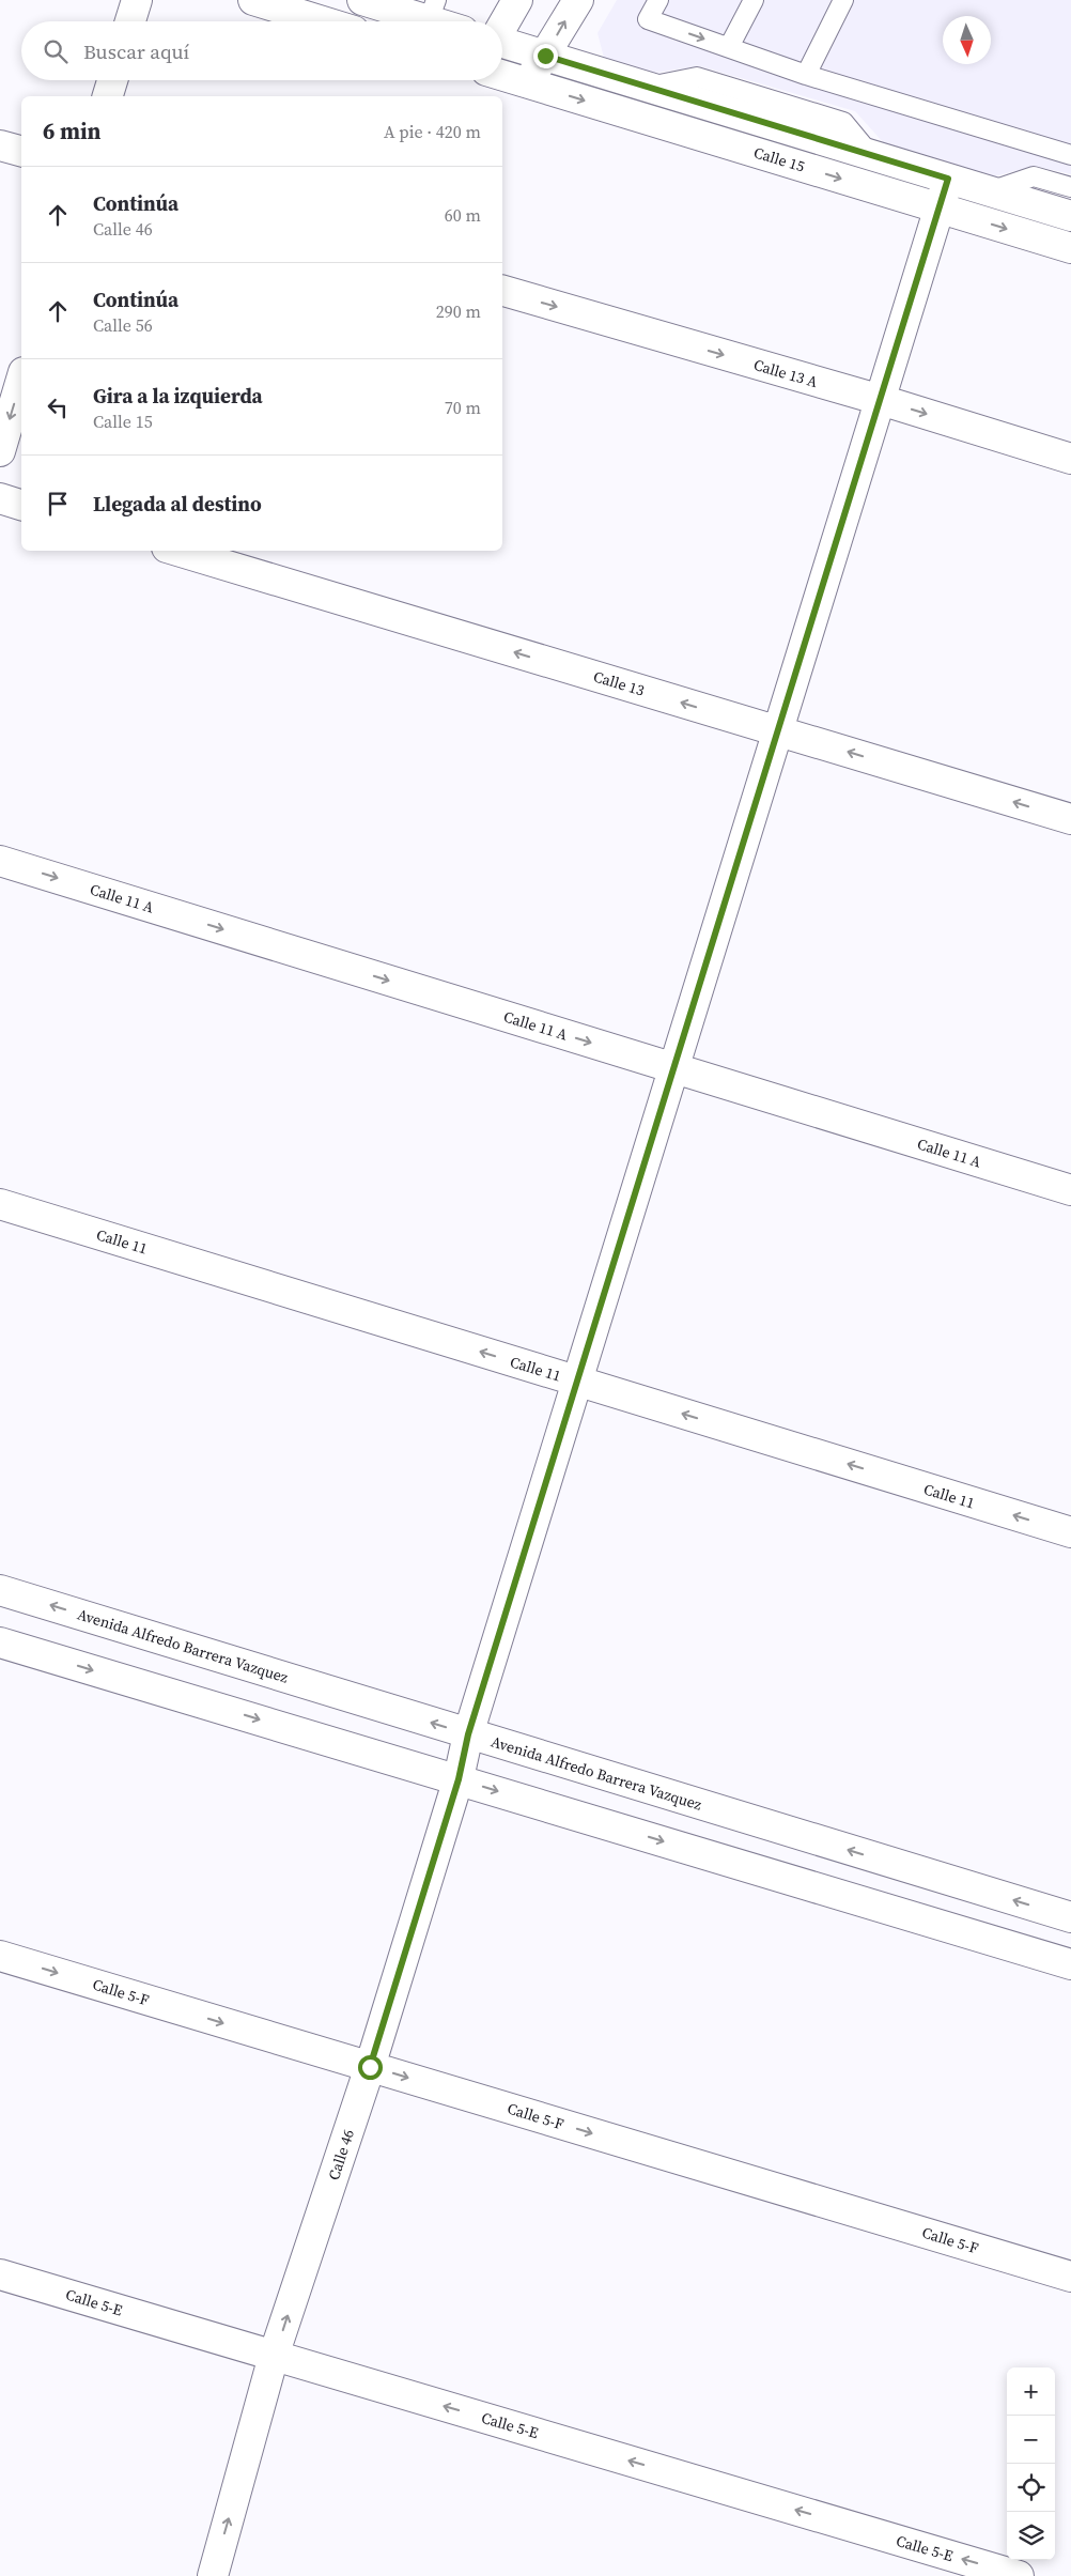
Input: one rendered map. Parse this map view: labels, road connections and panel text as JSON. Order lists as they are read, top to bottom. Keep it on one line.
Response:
{"streets":{"street":["Calle 15","Calle 13 A","Calle 13","Calle 11 A","Calle 11","Avenida Alfredo Barrera Vazquez","Calle 5-F","Calle 46","Calle 5-E"]},"crossings":[["Calle 15","Calle 46"],["Calle 13 A","Calle 46"],["Calle 13","Calle 46"],["Calle 11 A","Calle 46"],["Calle 11","Calle 46"],["Avenida Alfredo Barrera Vazquez","Calle 46"],["Calle 5-F","Calle 46"],["Calle 46","Calle 5-E"]],"one_way":["Calle 13 A","Calle 13","Calle 11 A","Calle 11","Calle 5-F","Calle 5-E"],"north":"bottom","page":{"search":"Buscar aquí","heading":["6 min","A pie · 420 m"],"list":[["Continúa","Calle 46","60 m"],["Continúa","Calle 56","290 m"],["Gira a la izquierda","Calle 15","70 m"],"Llegada al destino"],"map_buttons":["+","−"]}}
